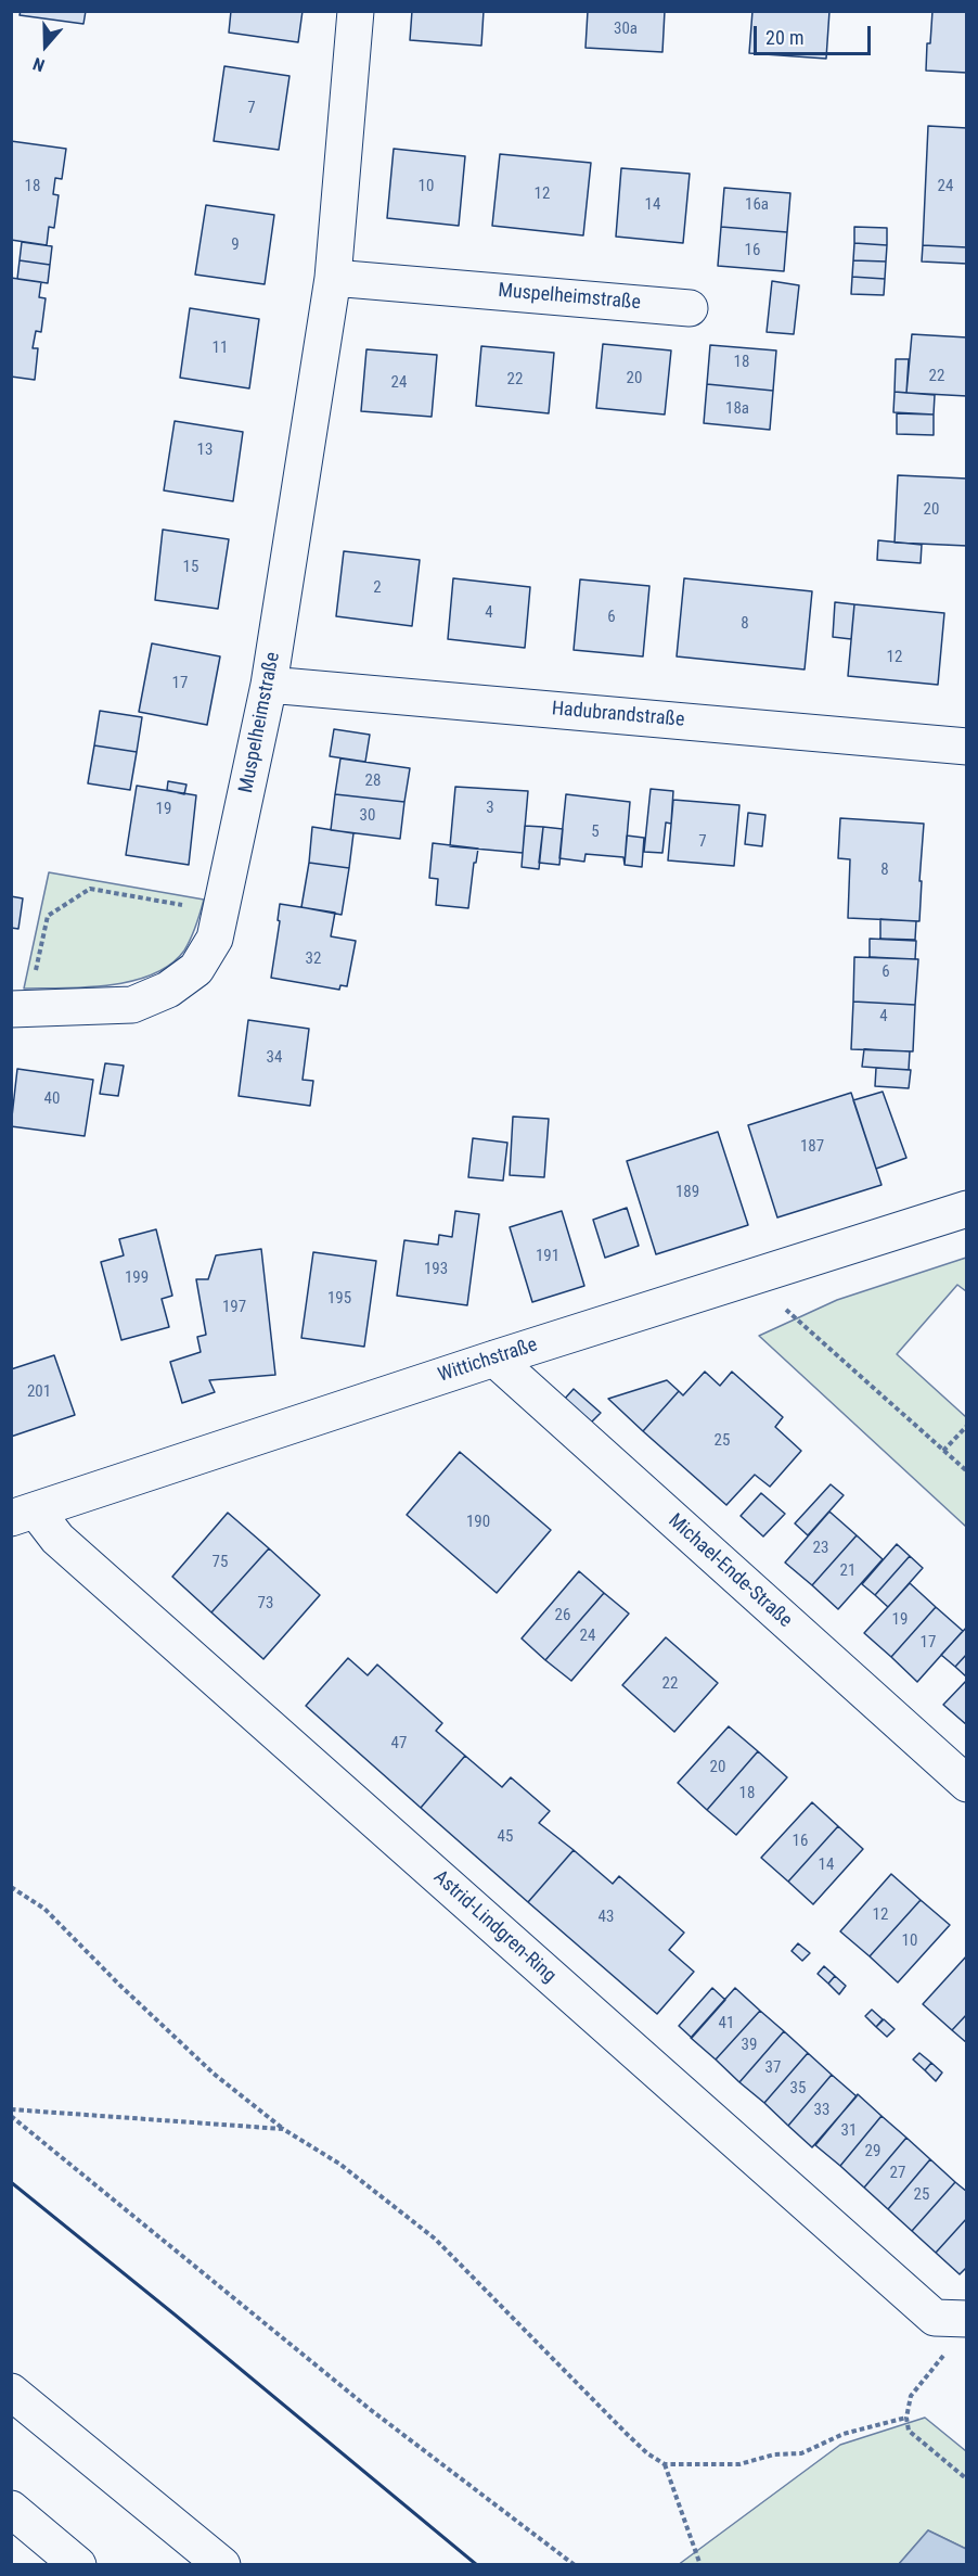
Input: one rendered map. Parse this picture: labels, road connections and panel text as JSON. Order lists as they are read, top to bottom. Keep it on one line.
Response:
{"streets":{"main road":["Muspelheimstraße","Hadubrandstraße","Wittichstraße","Michael-Ende-Straße","Astrid-Lindgren-Ring"]},"crossings":[["Muspelheimstraße","Hadubrandstraße"],["Wittichstraße","Michael-Ende-Straße"],["Wittichstraße","Astrid-Lindgren-Ring"]],"house_numbers":["30a","7","18","10","24","12","14","16a","9","16","11","18","22","20","22","24","18a","13","20","15","2","4","6","8","12","17","28","3","19","30","5","7","8","32","6","4","34","40","187","189","191","193","199","195","197","201","25","190","23","75","21","73","26","19","24","17","22","47","20","18","45","16","14","12","43","10","41","39","37","35","33","31","29","27","25"],"scale_bar":"20 m","north":"bottom"}
